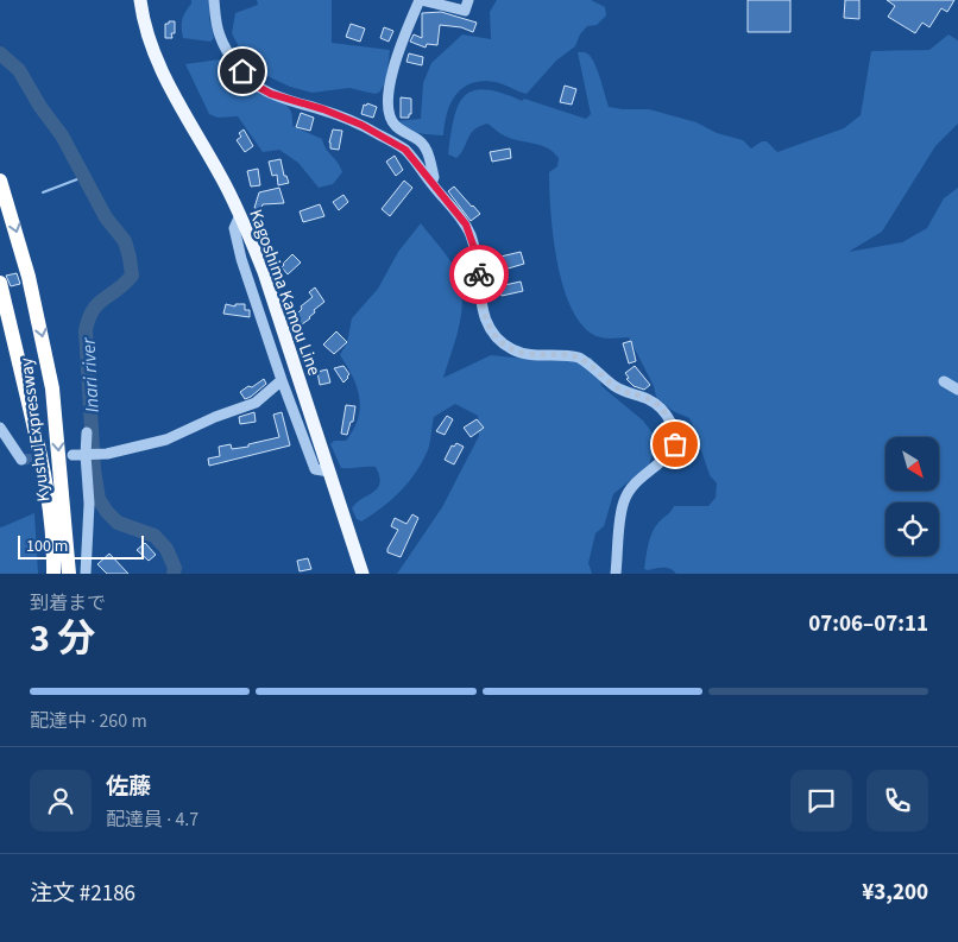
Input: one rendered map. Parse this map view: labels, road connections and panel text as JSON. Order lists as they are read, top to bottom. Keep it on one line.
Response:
{"streets":{"highway":["Kyushu Expressway"],"main road":["Kagoshima Kamou Line"]},"water":["Inari river"],"scale_bar":"100 m","north":"bottom right","page":{"scale":"100 m","heading":["3 分","到着まで","07:06–07:11"],"panel":["佐藤","配達員 · 4.7","注文 #2186","¥3,200"],"bar":"配達中 · 260 m"}}
